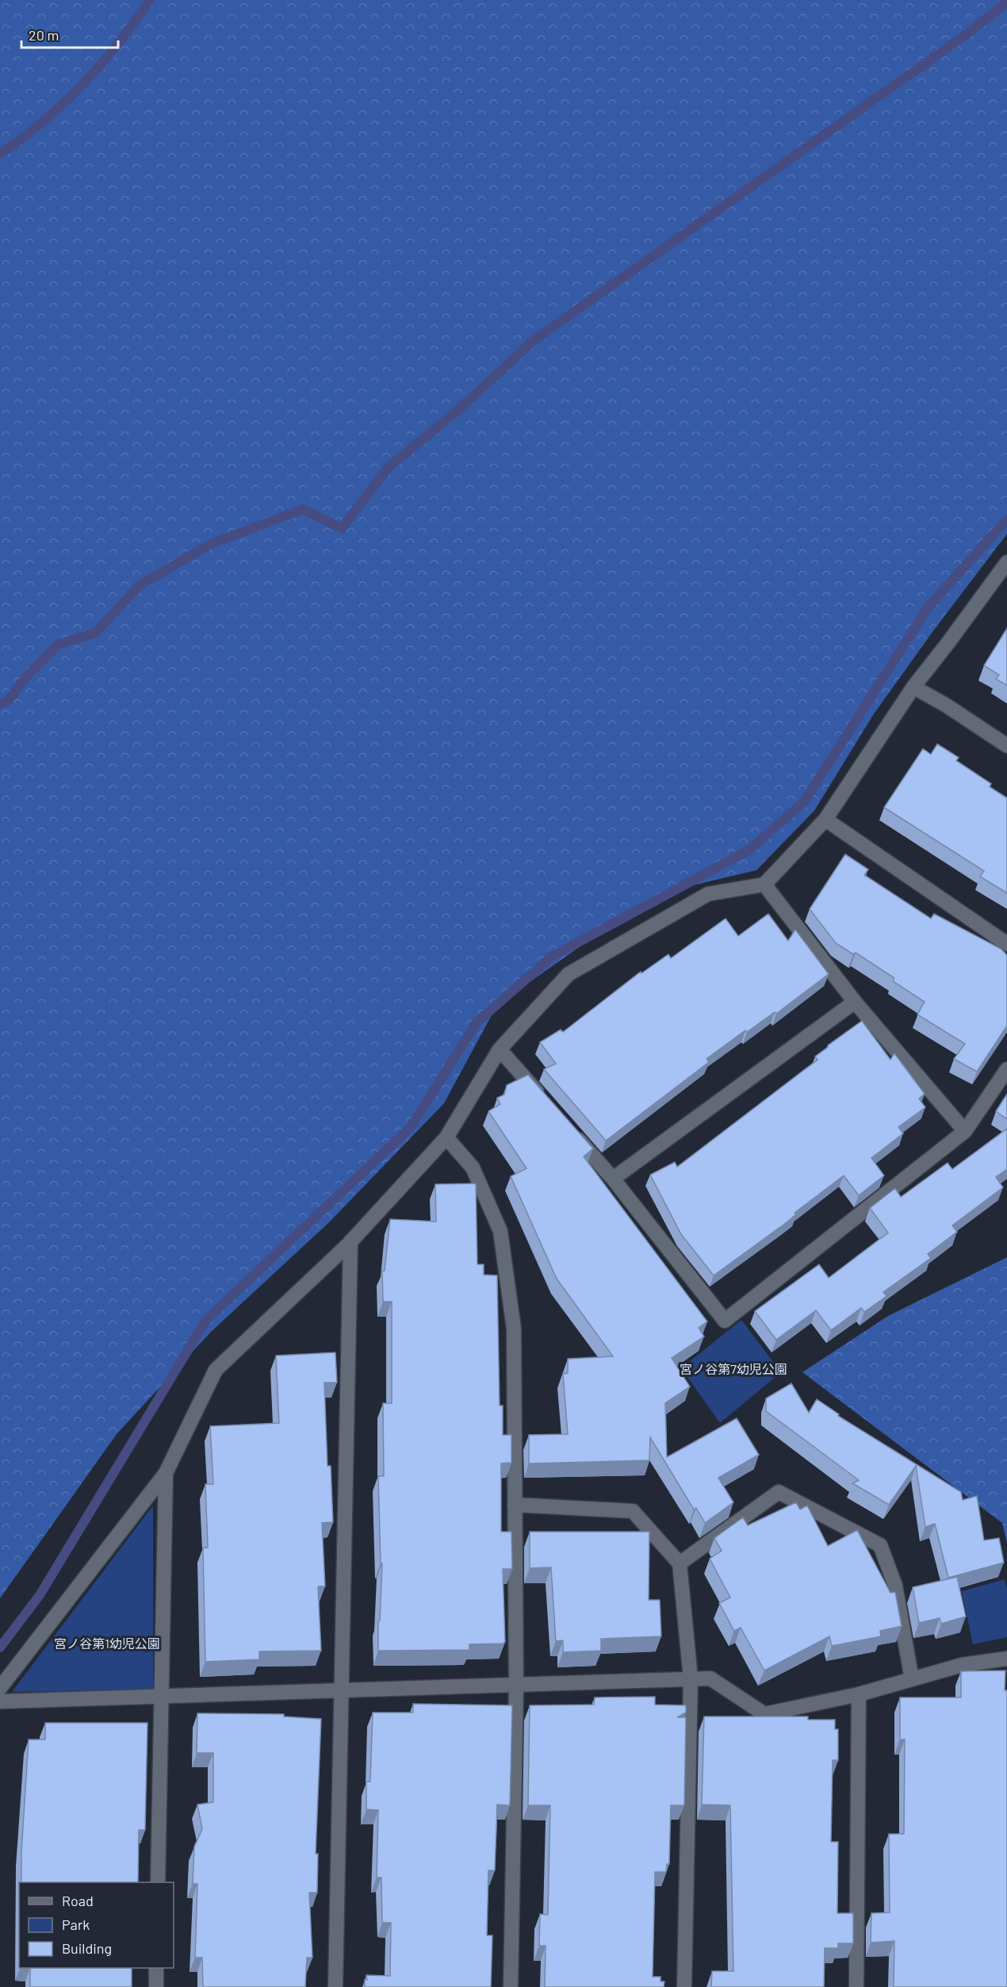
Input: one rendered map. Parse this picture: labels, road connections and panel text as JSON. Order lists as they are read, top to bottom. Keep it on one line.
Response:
{"parks":["宮ノ谷第7幼児公園","宮ノ谷第1幼児公園"],"legend":["Road","Park","Building"],"scale_bar":"20 m"}
